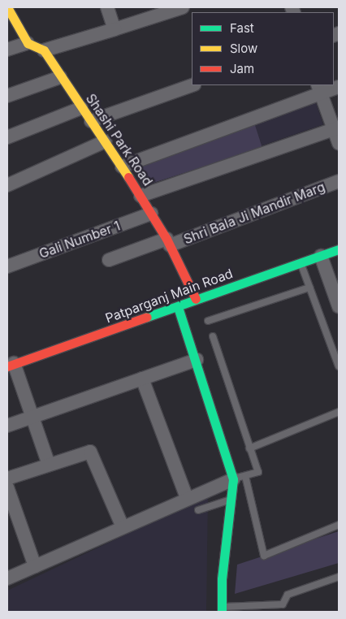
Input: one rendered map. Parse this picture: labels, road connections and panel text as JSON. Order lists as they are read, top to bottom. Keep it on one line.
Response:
{"streets":{"street":["Shashi Park Road","Shri Bala Ji Mandir Marg","Gali Number 1","Patparganj Main Road"]},"crossings":[["Shashi Park Road","Shri Bala Ji Mandir Marg"],["Shashi Park Road","Gali Number 1"],["Shashi Park Road","Patparganj Main Road"]],"legend":["Fast","Slow","Jam"]}
